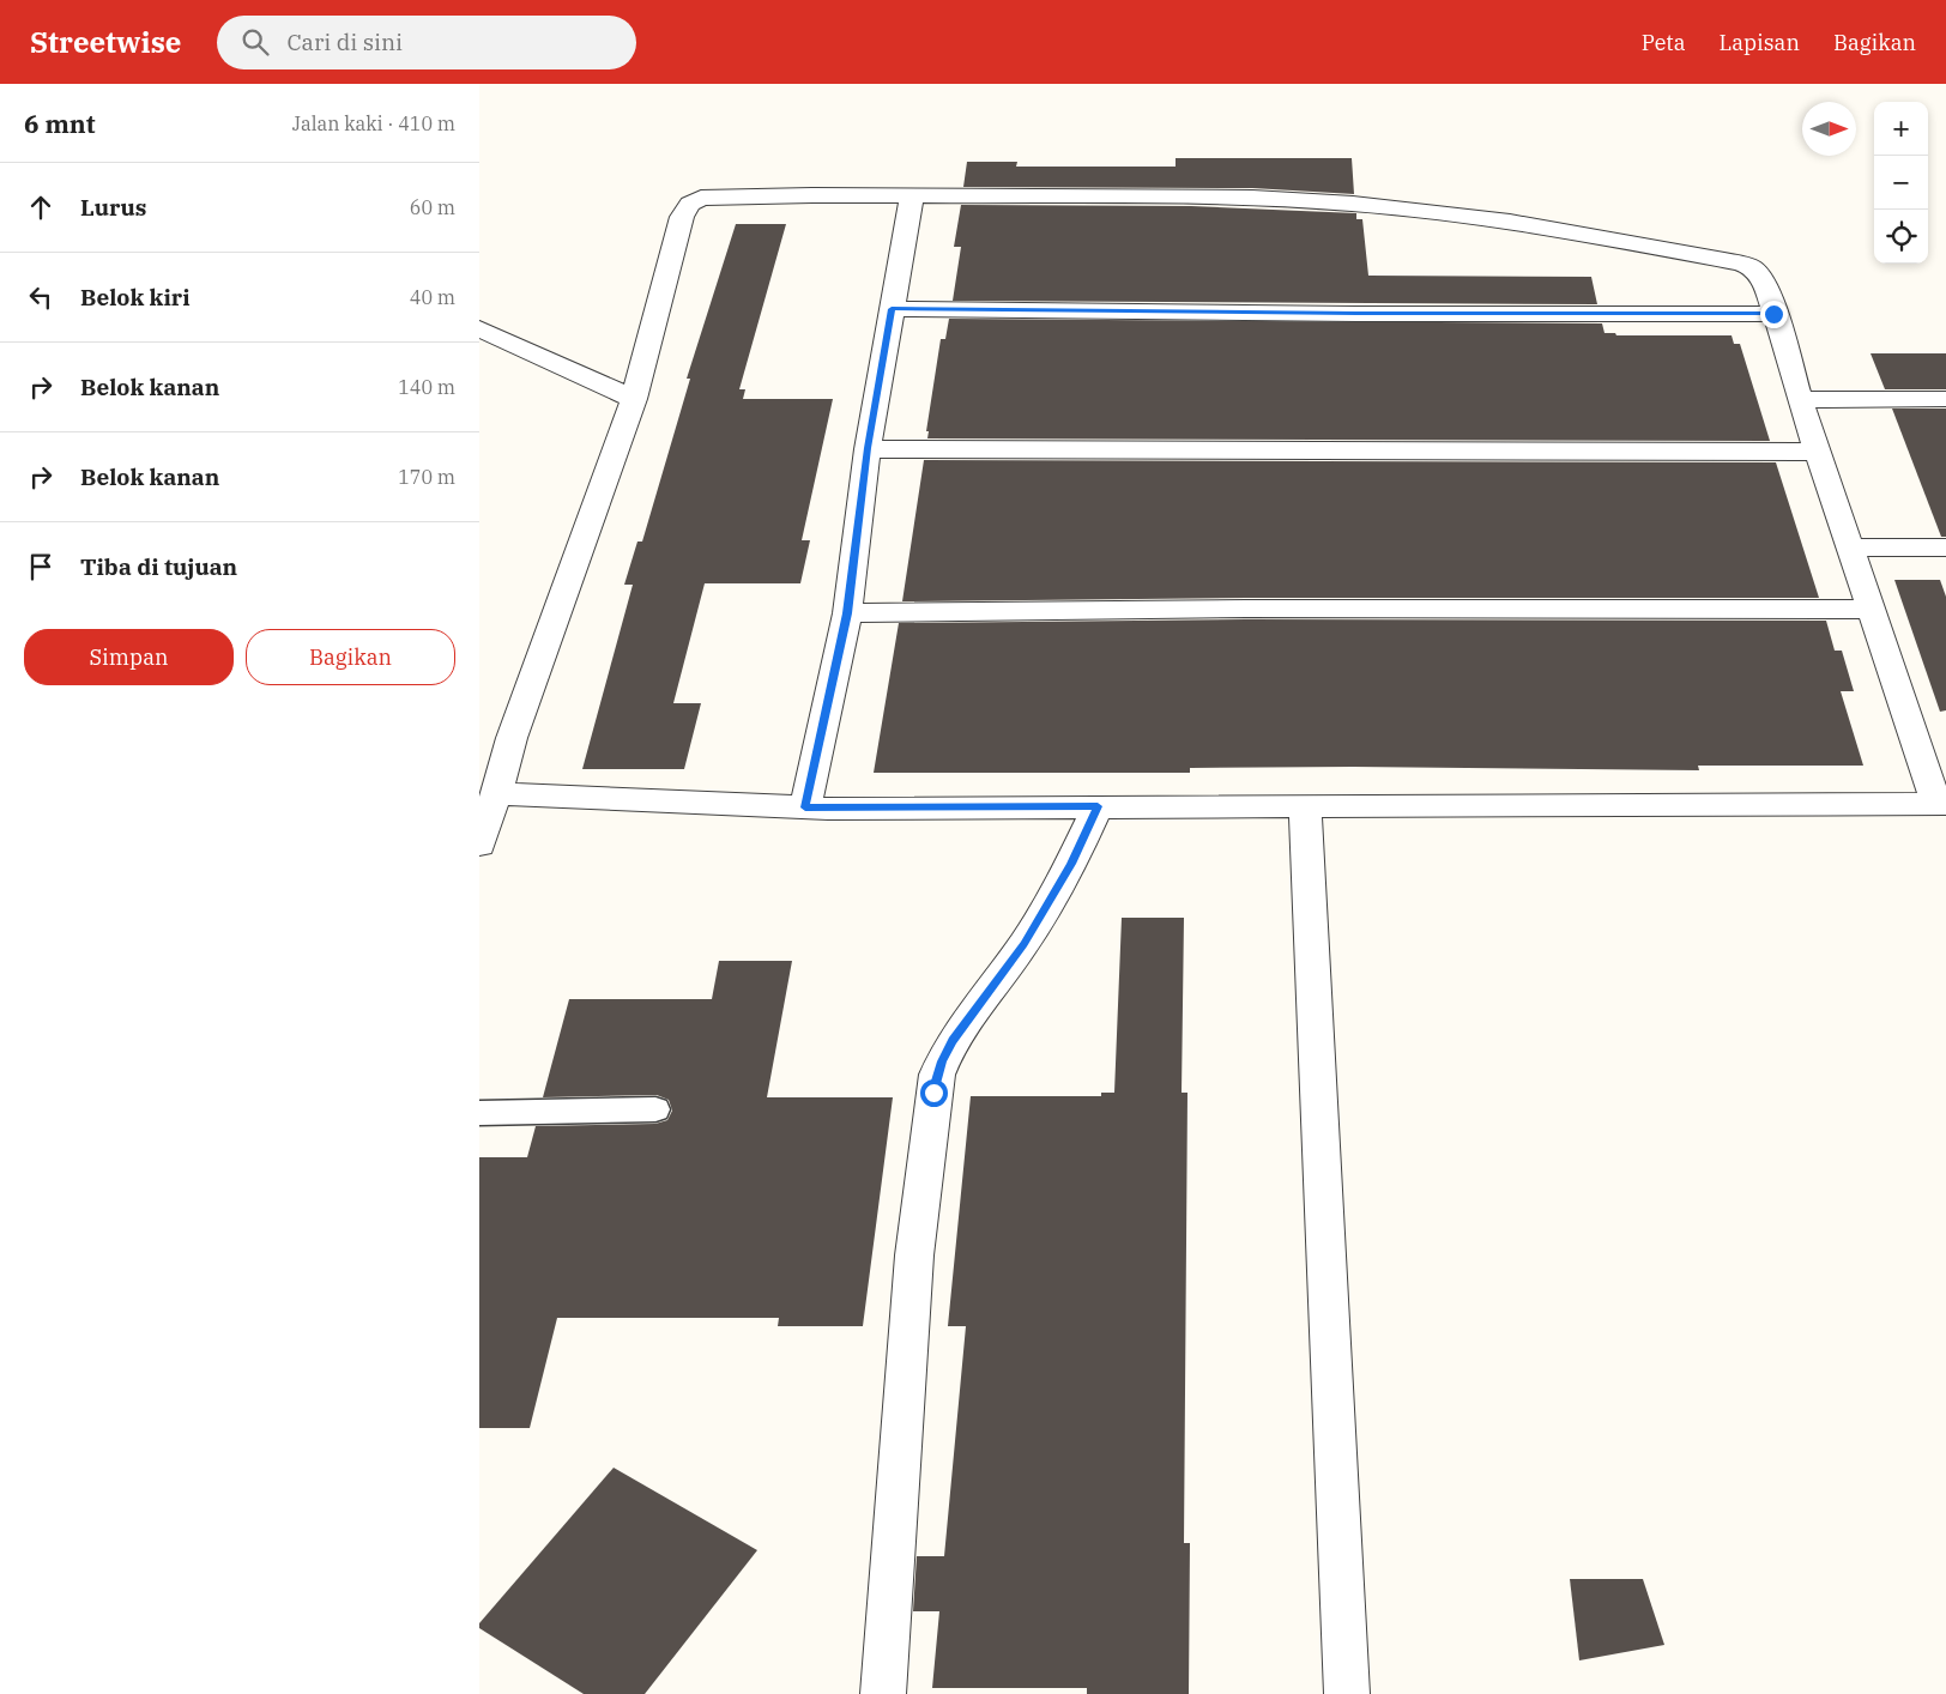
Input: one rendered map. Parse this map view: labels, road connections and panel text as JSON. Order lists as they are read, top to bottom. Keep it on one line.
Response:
{"north":"right","page":{"header":"Streetwise","search":"Cari di sini","nav":["Peta","Lapisan","Bagikan"],"heading":["6 mnt","Jalan kaki · 410 m"],"map_buttons":["+","−"],"list":[["Lurus","60 m"],["Belok kiri","40 m"],["Belok kanan","140 m"],["Belok kanan","170 m"],"Tiba di tujuan"],"buttons":["Simpan","Bagikan"]}}
